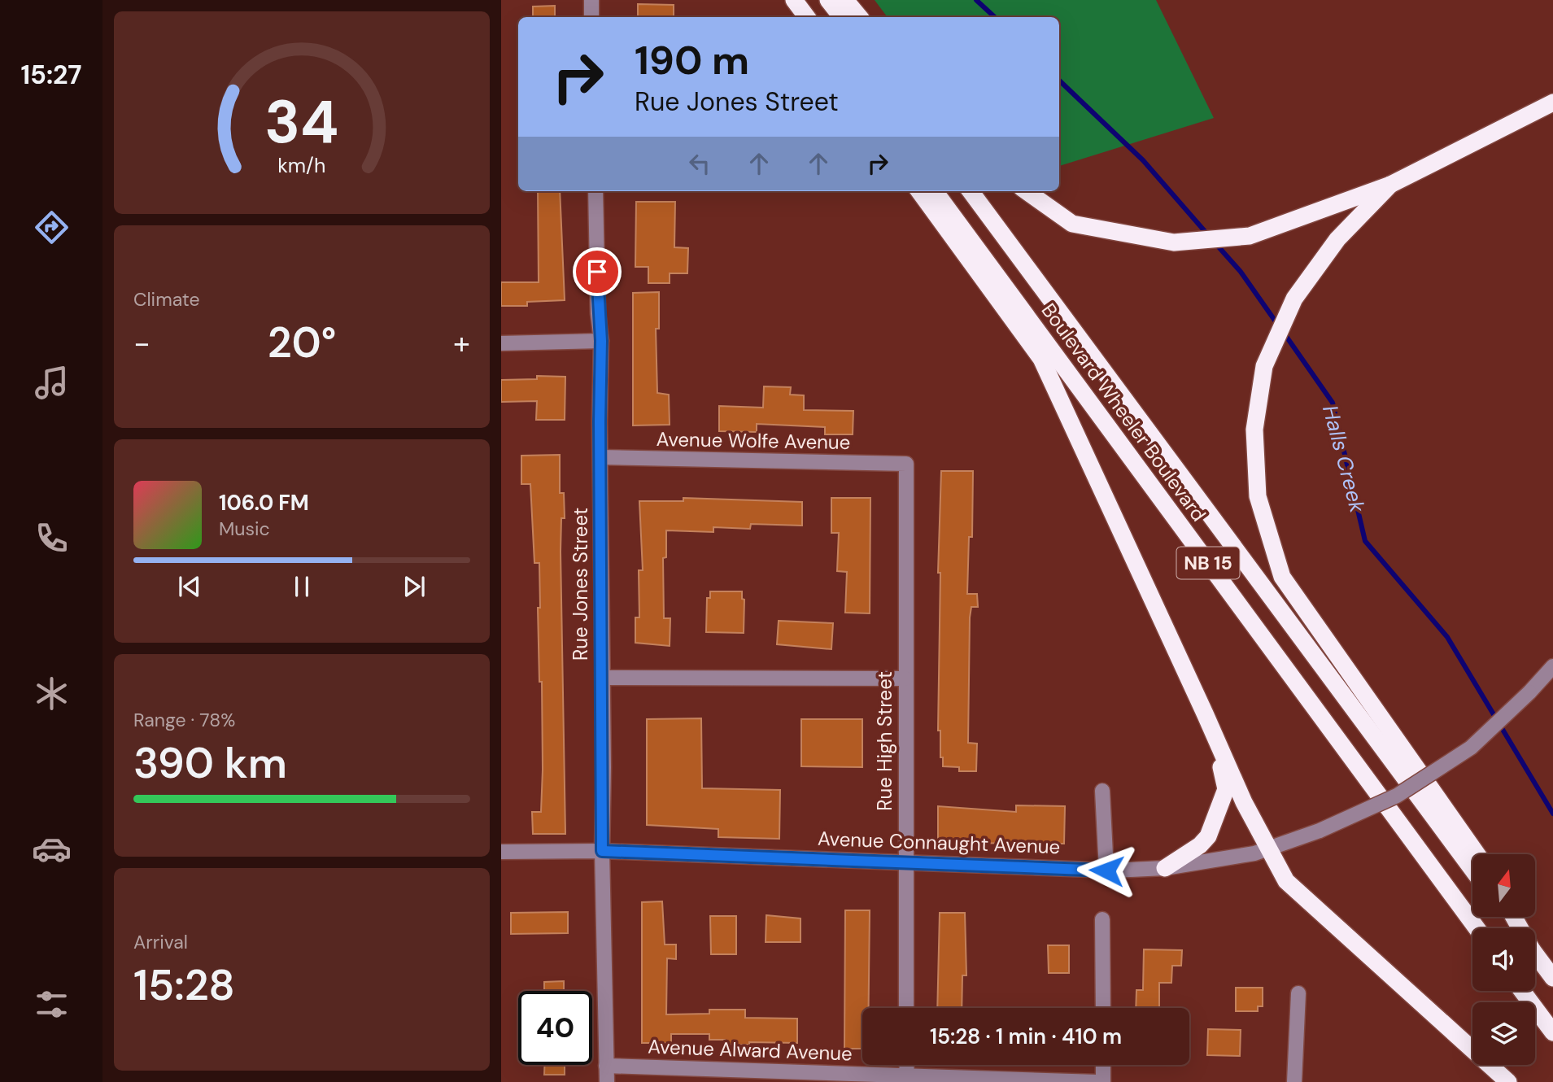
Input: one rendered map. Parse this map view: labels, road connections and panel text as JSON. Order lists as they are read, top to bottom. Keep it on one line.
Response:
{"streets":{"highway":["Boulevard Wheeler Boulevard","NB 15"],"street":["Avenue Wolfe Avenue","Rue Jones Street","Rue High Street","Avenue Connaught Avenue","Avenue Alward Avenue"]},"crossings":[["Avenue Wolfe Avenue","Rue Jones Street"],["Avenue Wolfe Avenue","Rue High Street"],["Rue Jones Street","Avenue Connaught Avenue"],["Rue Jones Street","Avenue Alward Avenue"],["Rue High Street","Avenue Connaught Avenue"]],"water":["Halls Creek"],"north":"top","page":{"tabs":"15:27","turn":["190 m","Rue Jones Street"],"tile":["Climate",["Range · 78%","390 km"],["Arrival","15:28"]],"heat":["−","20°","+"],"song":["106.0 FM","Music"],"limit":"40","trip":"15:28 · 1 min · 410 m","gauge":["34","km/h"]}}
